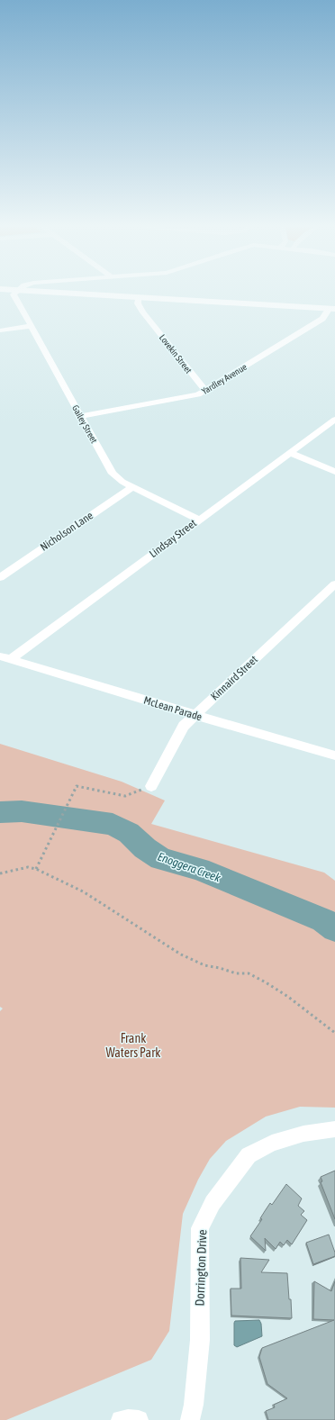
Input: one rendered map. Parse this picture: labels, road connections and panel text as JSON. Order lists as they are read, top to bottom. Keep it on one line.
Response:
{"streets":{"street":["Lovekin Street","Yardley Avenue","Gailey Street","Nicholson Lane","Lindsay Street","Kinnaird Street","McLean Parade","Dorrington Drive"]},"crossings":[["Lovekin Street","Yardley Avenue"],["Yardley Avenue","Gailey Street"],["Gailey Street","Nicholson Lane"],["Gailey Street","Lindsay Street"],["Lindsay Street","McLean Parade"],["Kinnaird Street","McLean Parade"]],"water":["Enoggera Creek"],"parks":["Frank Waters Park"]}
